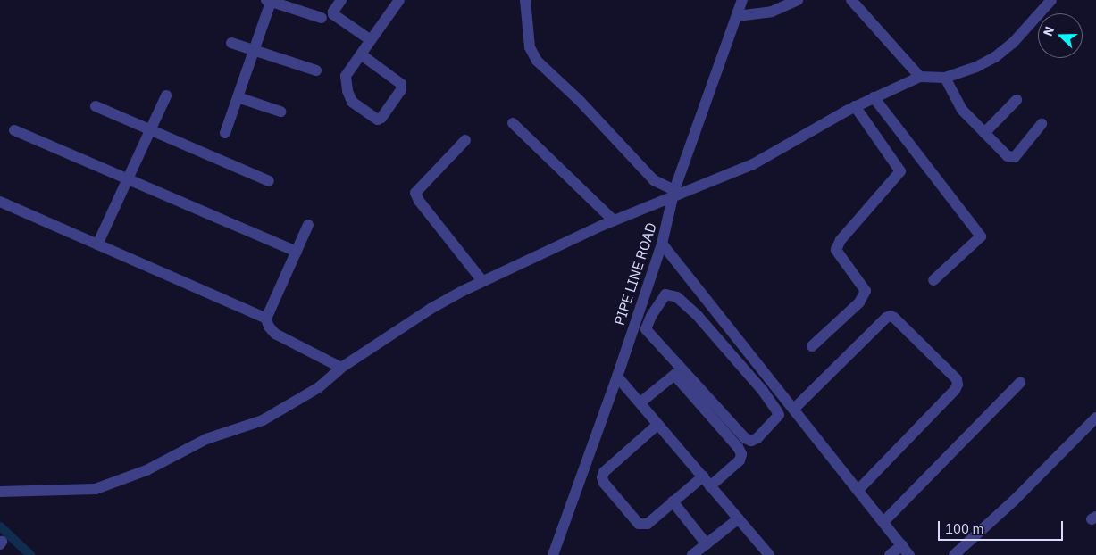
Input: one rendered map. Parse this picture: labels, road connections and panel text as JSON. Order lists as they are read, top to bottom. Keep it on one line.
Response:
{"streets":{"street":["PIPE LINE ROAD"]},"scale_bar":"100 m","north":"left"}
